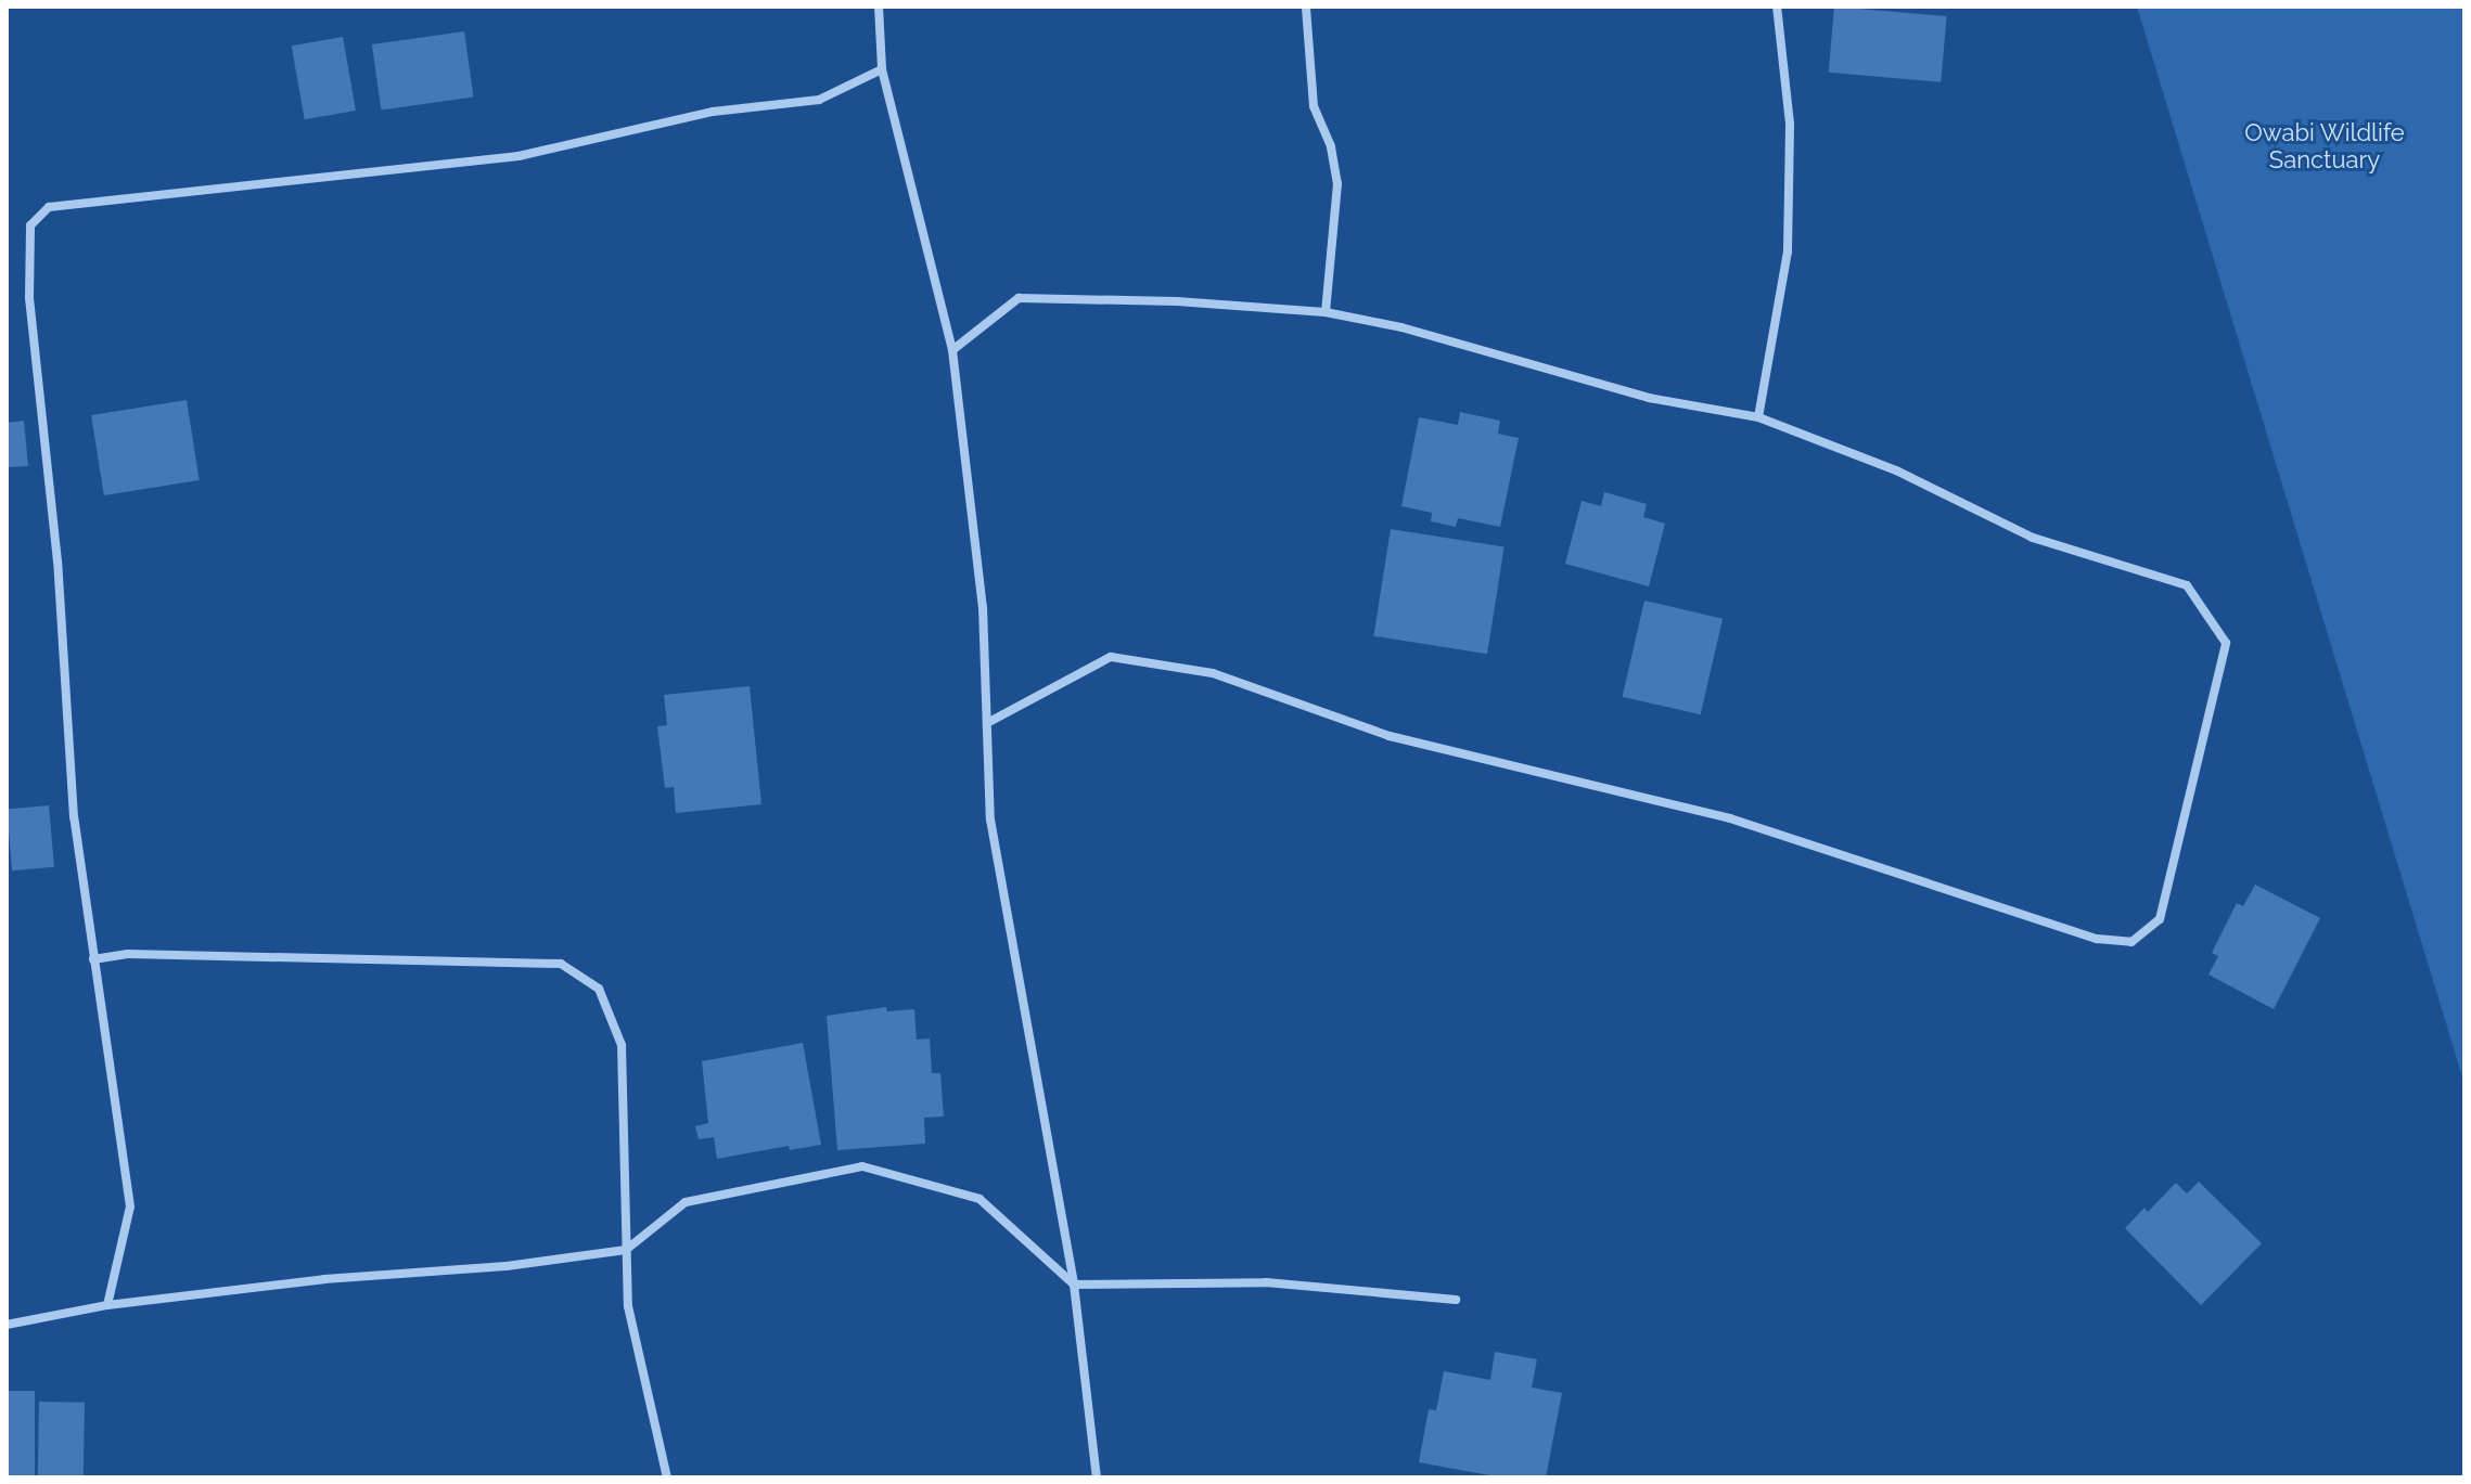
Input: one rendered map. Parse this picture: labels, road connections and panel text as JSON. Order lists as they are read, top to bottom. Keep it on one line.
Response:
{"parks":["Owabi Wildlife Sanctuary"]}
